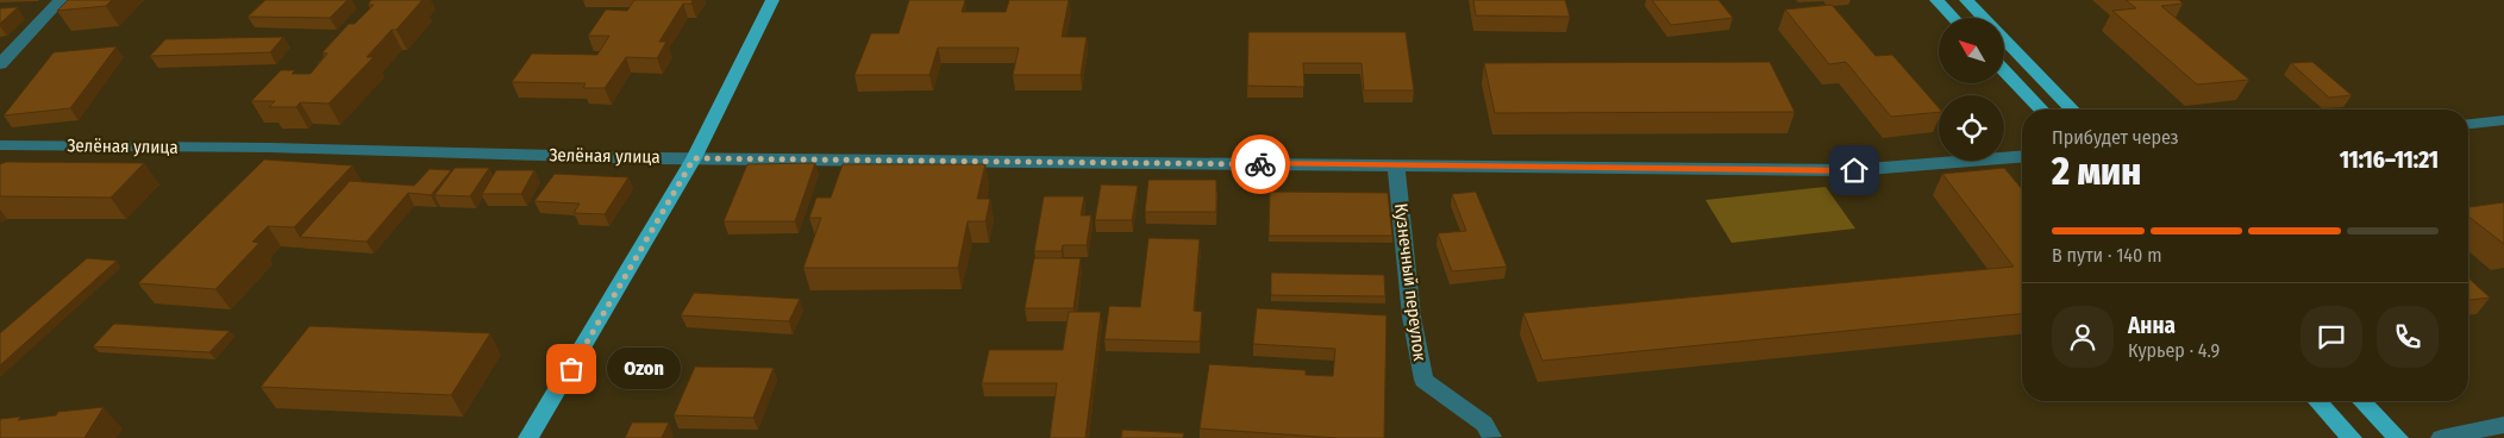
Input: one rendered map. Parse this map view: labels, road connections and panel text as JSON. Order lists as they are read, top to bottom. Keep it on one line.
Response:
{"streets":{"street":["Зелёная улица","Кузнечный переулок"]},"crossings":[["Зелёная улица","Кузнечный переулок"]],"places":["Ozon"],"north":"top left","page":{"heading":["2 мин","Прибудет через","11:16–11:21"],"panel":["Анна","Курьер · 4.9"],"bar":"В пути · 140 m","bubble":"Ozon"}}
